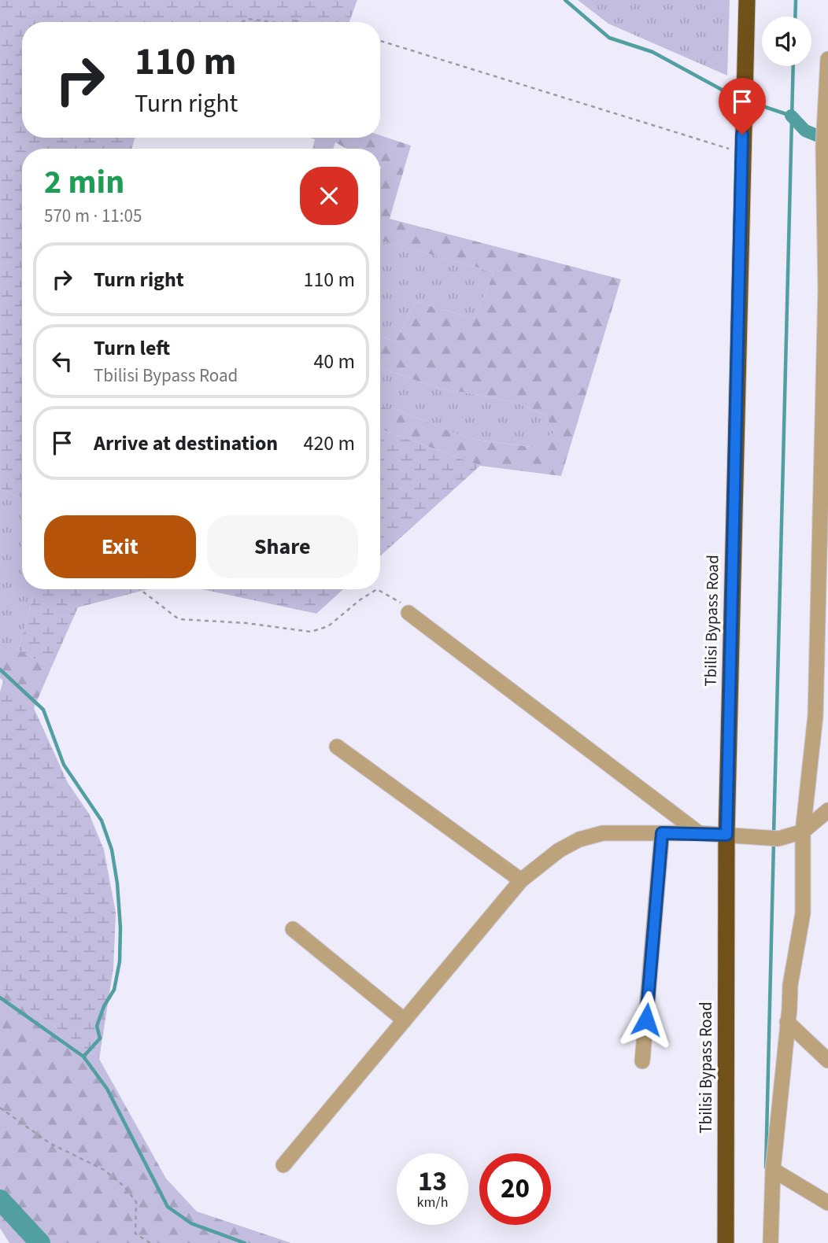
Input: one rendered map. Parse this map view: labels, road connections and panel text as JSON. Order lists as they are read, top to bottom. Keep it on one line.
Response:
{"streets":{"highway":["Tbilisi Bypass Road"]},"page":{"turn":["110 m","Turn right"],"heading":["2 min","570 m · 11:05"],"list":[{"name":"Turn right","value":"110 m"},{"name":"Turn left","note":"Tbilisi Bypass Road","value":"40 m"},{"name":"Arrive at destination","value":"420 m"}],"buttons":["Exit","Share"],"speed":"13 km/h","limit":"20"}}
